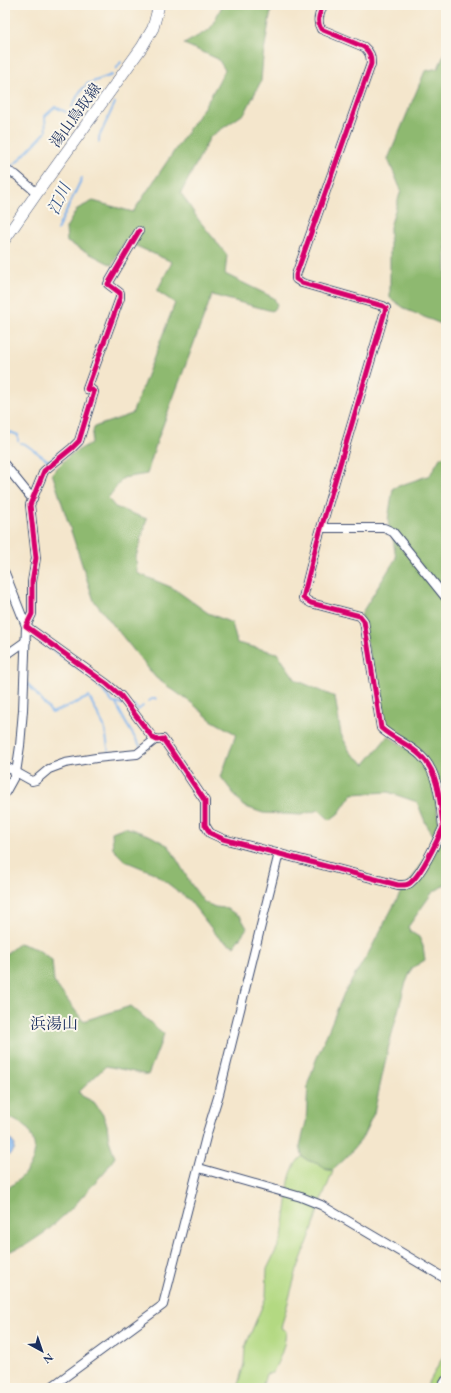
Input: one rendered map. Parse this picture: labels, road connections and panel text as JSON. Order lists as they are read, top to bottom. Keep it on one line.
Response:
{"streets":{"main road":["湯山鳥取線"]},"districts":["浜湯山"],"water":["江川"],"north":"bottom right"}
